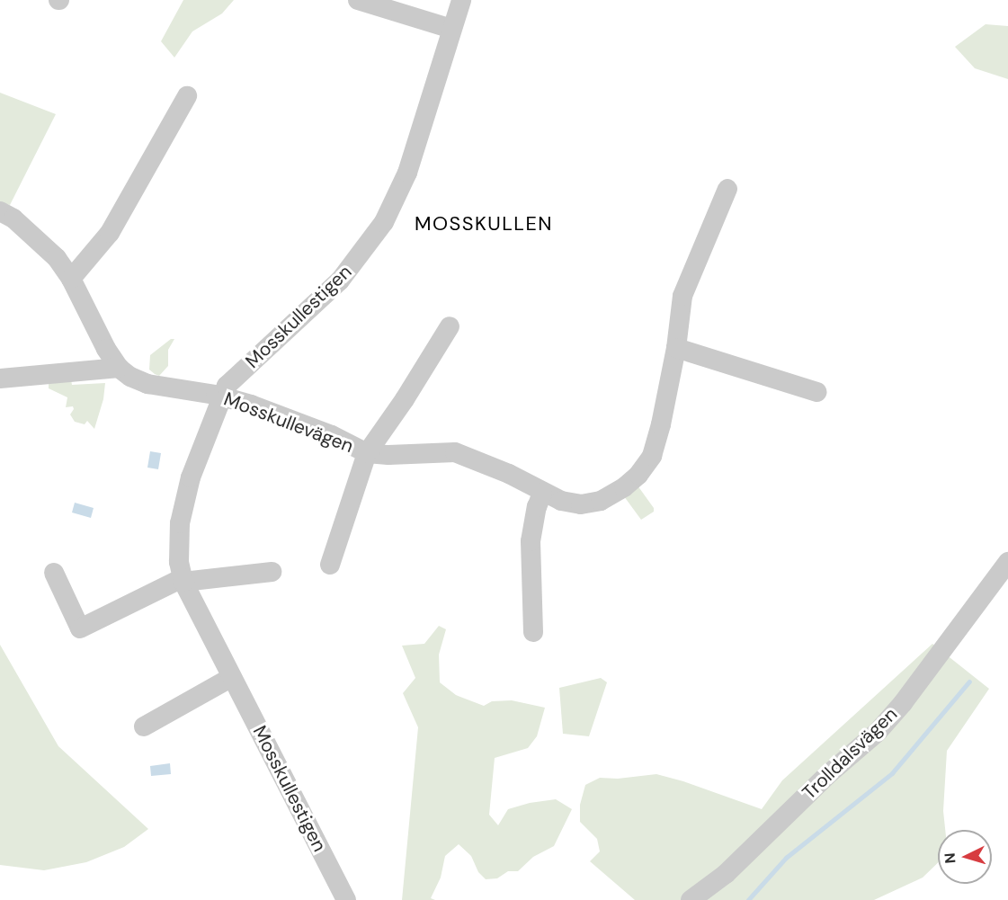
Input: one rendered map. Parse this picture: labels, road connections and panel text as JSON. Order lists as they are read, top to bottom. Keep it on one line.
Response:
{"streets":{"street":["Mosskullestigen","Mosskullevägen","Trolldalsvägen"]},"crossings":[["Mosskullestigen","Mosskullevägen"]],"districts":["MOSSKULLEN"],"north":"left"}
